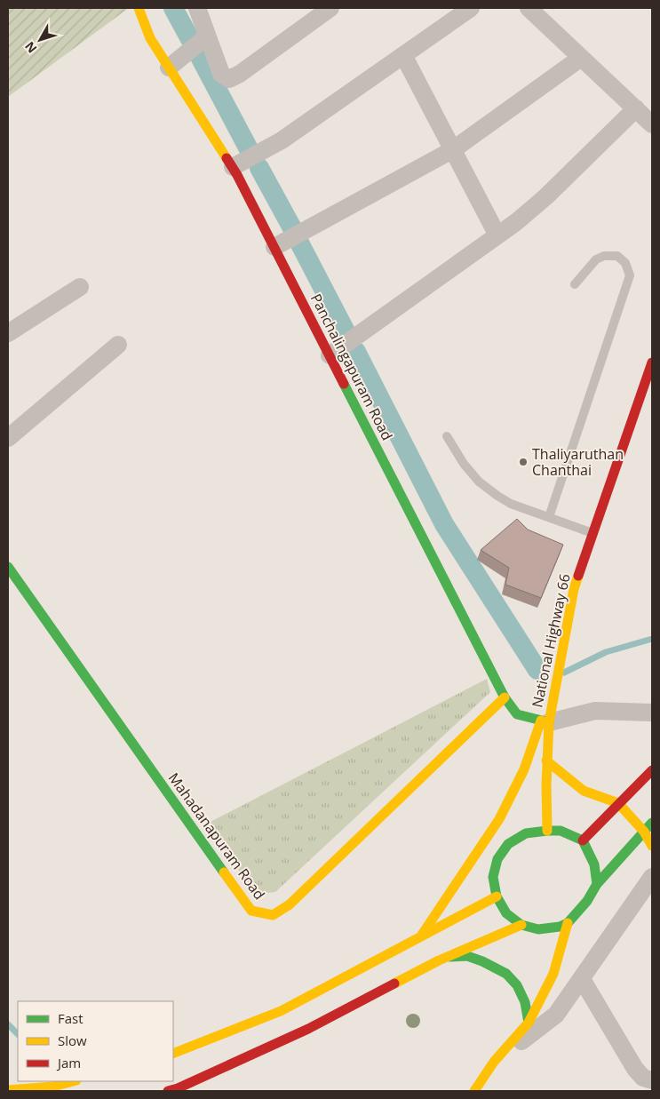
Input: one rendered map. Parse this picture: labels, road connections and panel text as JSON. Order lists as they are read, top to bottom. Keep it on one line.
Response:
{"streets":{"main road":["Panchalingapuram Road","National Highway 66","Mahadanapuram Road"]},"crossings":[["Panchalingapuram Road","National Highway 66"],["Panchalingapuram Road","Mahadanapuram Road"]],"places":["Thaliyaruthan Chanthai"],"legend":["Fast","Slow","Jam"],"north":"bottom left"}
